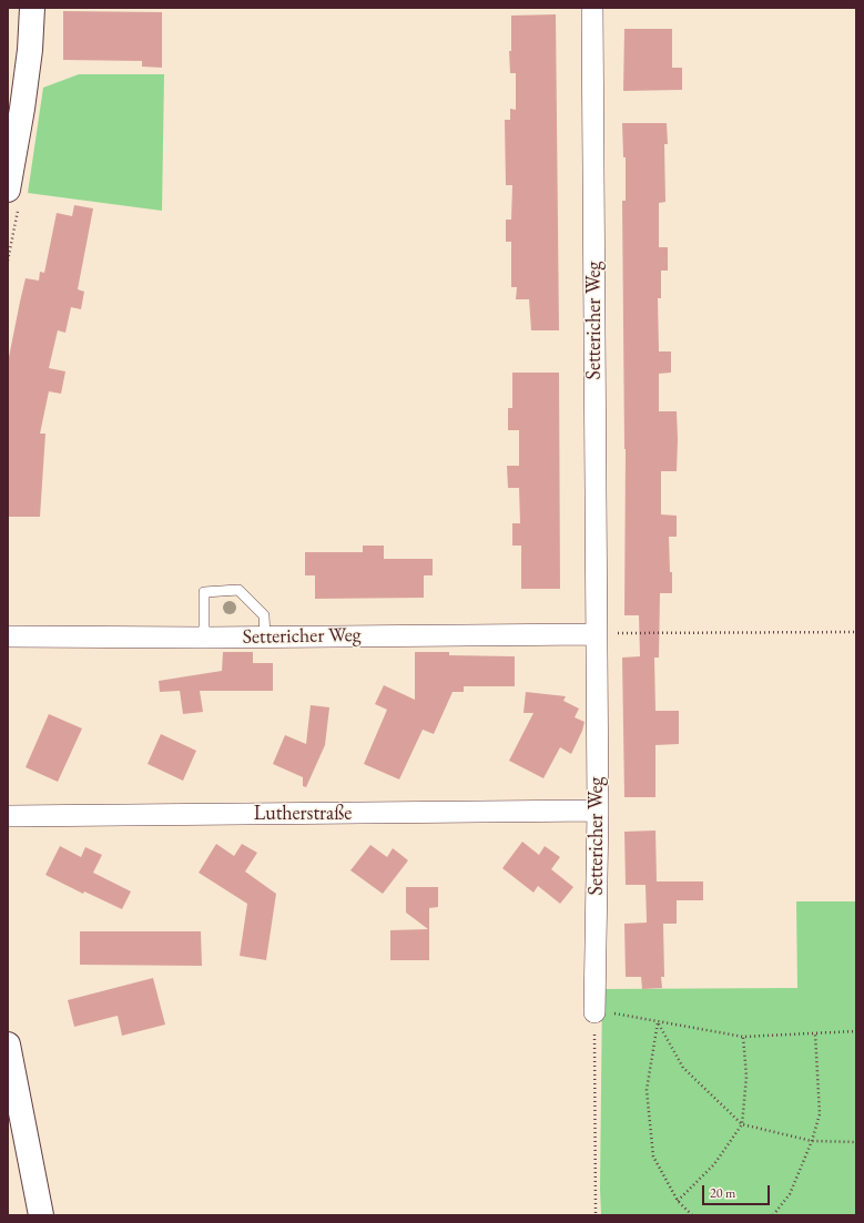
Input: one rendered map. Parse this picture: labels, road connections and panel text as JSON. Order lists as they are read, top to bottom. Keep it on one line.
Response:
{"streets":{"street":["Settericher Weg","Lutherstraße"]},"crossings":[["Settericher Weg","Lutherstraße"]],"scale_bar":"20 m"}
